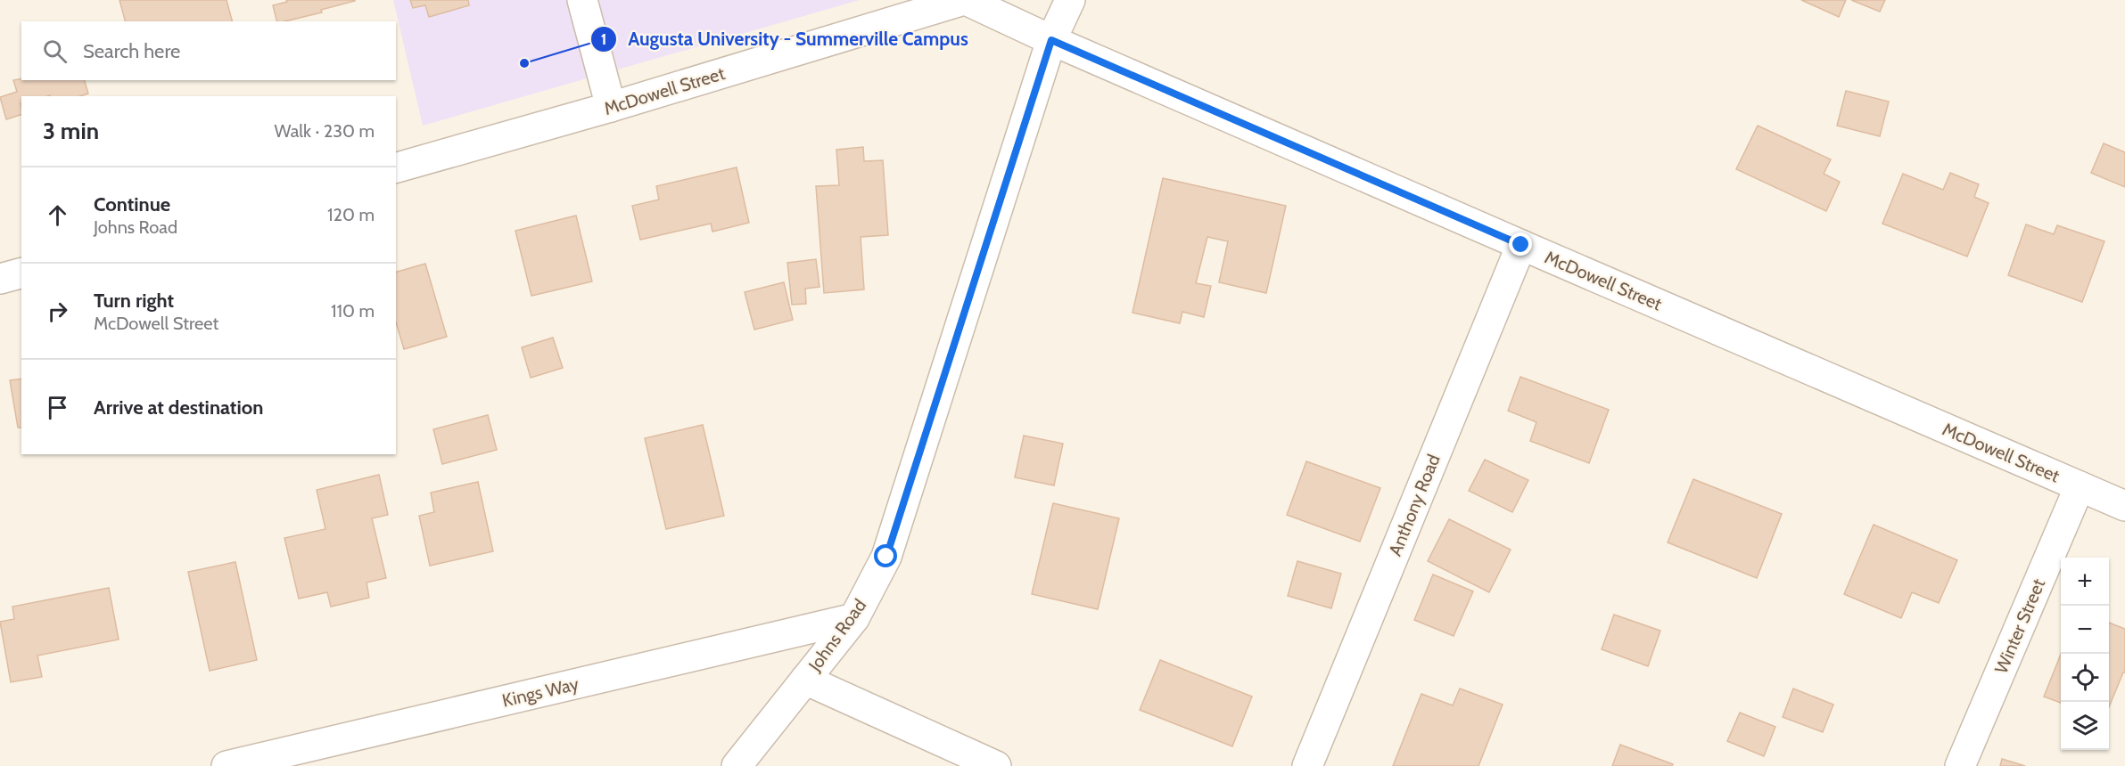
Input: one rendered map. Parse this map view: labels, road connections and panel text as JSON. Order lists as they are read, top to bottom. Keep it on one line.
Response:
{"streets":{"street":["McDowell Street","Anthony Road","Winter Street","Johns Road","Kings Way"]},"crossings":[["McDowell Street","Anthony Road"],["McDowell Street","Winter Street"],["McDowell Street","Johns Road"],["Johns Road","Kings Way"]],"places":["Augusta University - Summerville Campus"],"page":{"search":"Search here","heading":["3 min","Walk · 230 m"],"list":[["Continue","Johns Road","120 m"],["Turn right","McDowell Street","110 m"],"Arrive at destination"],"map_buttons":["+","−"]}}
